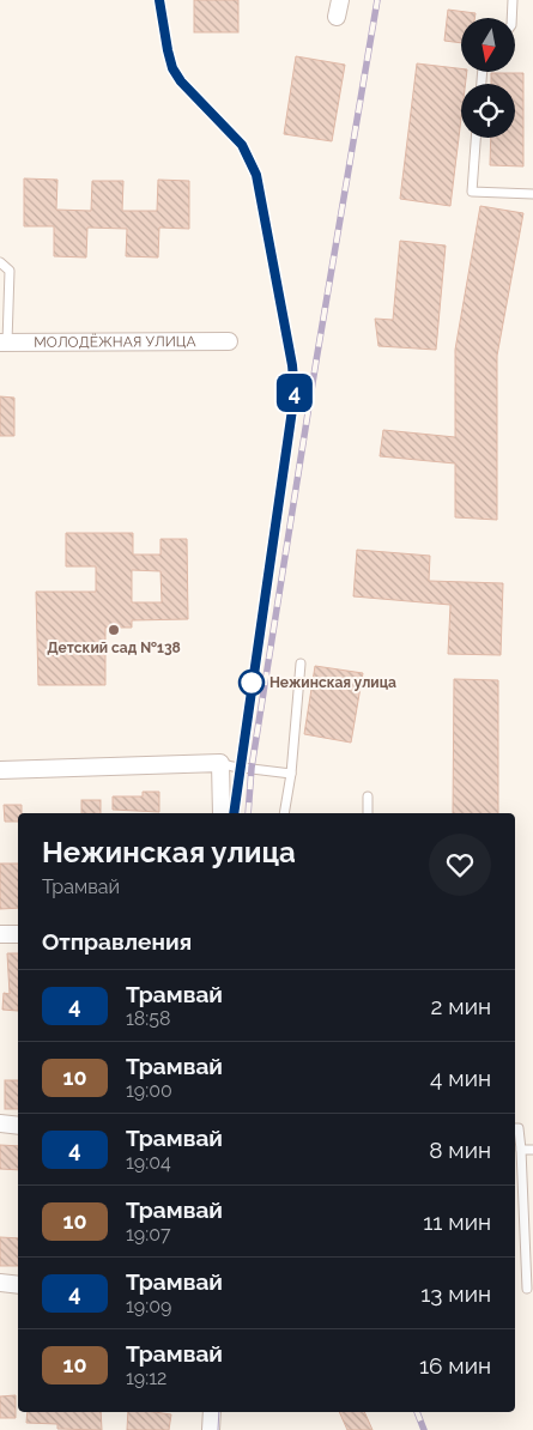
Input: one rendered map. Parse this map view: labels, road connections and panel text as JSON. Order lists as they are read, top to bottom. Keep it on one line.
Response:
{"streets":{"street":["МОЛОДЁЖНАЯ УЛИЦА"]},"places":["Детский сад №138","Нежинская улица"],"lines":["tram line 4"],"north":"bottom","page":{"on_map":"4","heading":[["Нежинская улица","Трамвай"],"Отправления"],"list":[{"mark":"4","name":"Трамвай","note":"18:58","value":"2 мин"},{"mark":"10","name":"Трамвай","note":"19:00","value":"4 мин"},{"mark":"4","name":"Трамвай","note":"19:04","value":"8 мин"},{"mark":"10","name":"Трамвай","note":"19:07","value":"11 мин"},{"mark":"4","name":"Трамвай","note":"19:09","value":"13 мин"},{"mark":"10","name":"Трамвай","note":"19:12","value":"16 мин"}]}}
